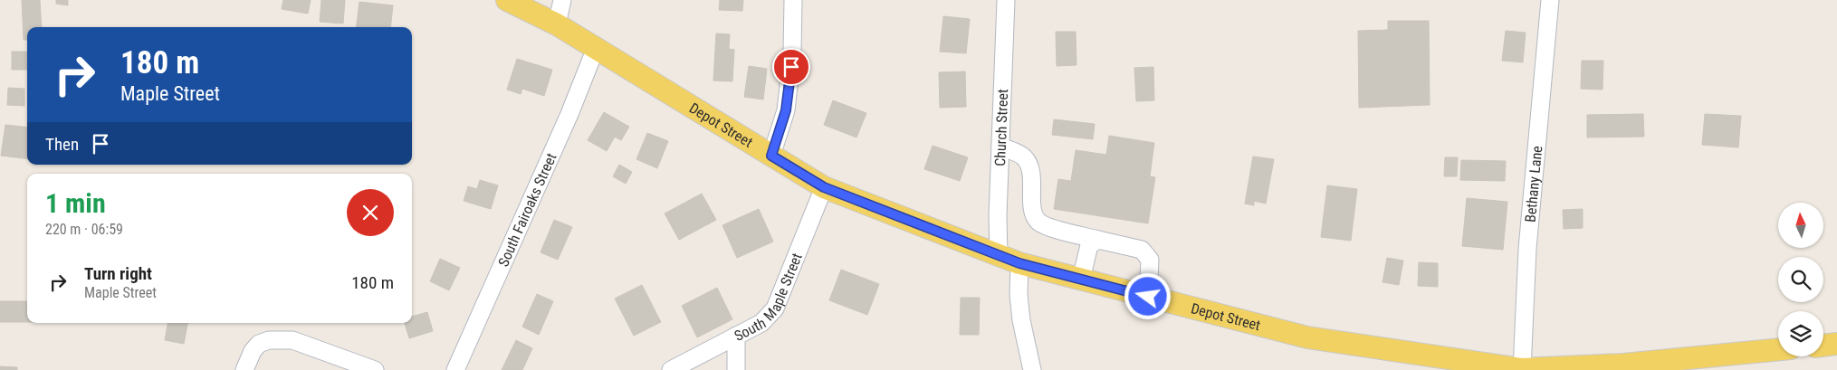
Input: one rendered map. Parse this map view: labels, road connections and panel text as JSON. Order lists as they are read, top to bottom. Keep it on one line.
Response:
{"streets":{"main road":["Depot Street"],"street":["Church Street","Bethany Lane","South Fairoaks Street","South Maple Street"]},"crossings":[["Depot Street","Church Street"],["Depot Street","Bethany Lane"],["Depot Street","South Fairoaks Street"],["Depot Street","South Maple Street"]],"north":"top","page":{"turn":["180 m","Maple Street"],"then":"Then","heading":["1 min","220 m · 06:59"],"list":[{"name":"Turn right","note":"Maple Street","value":"180 m"}]}}
